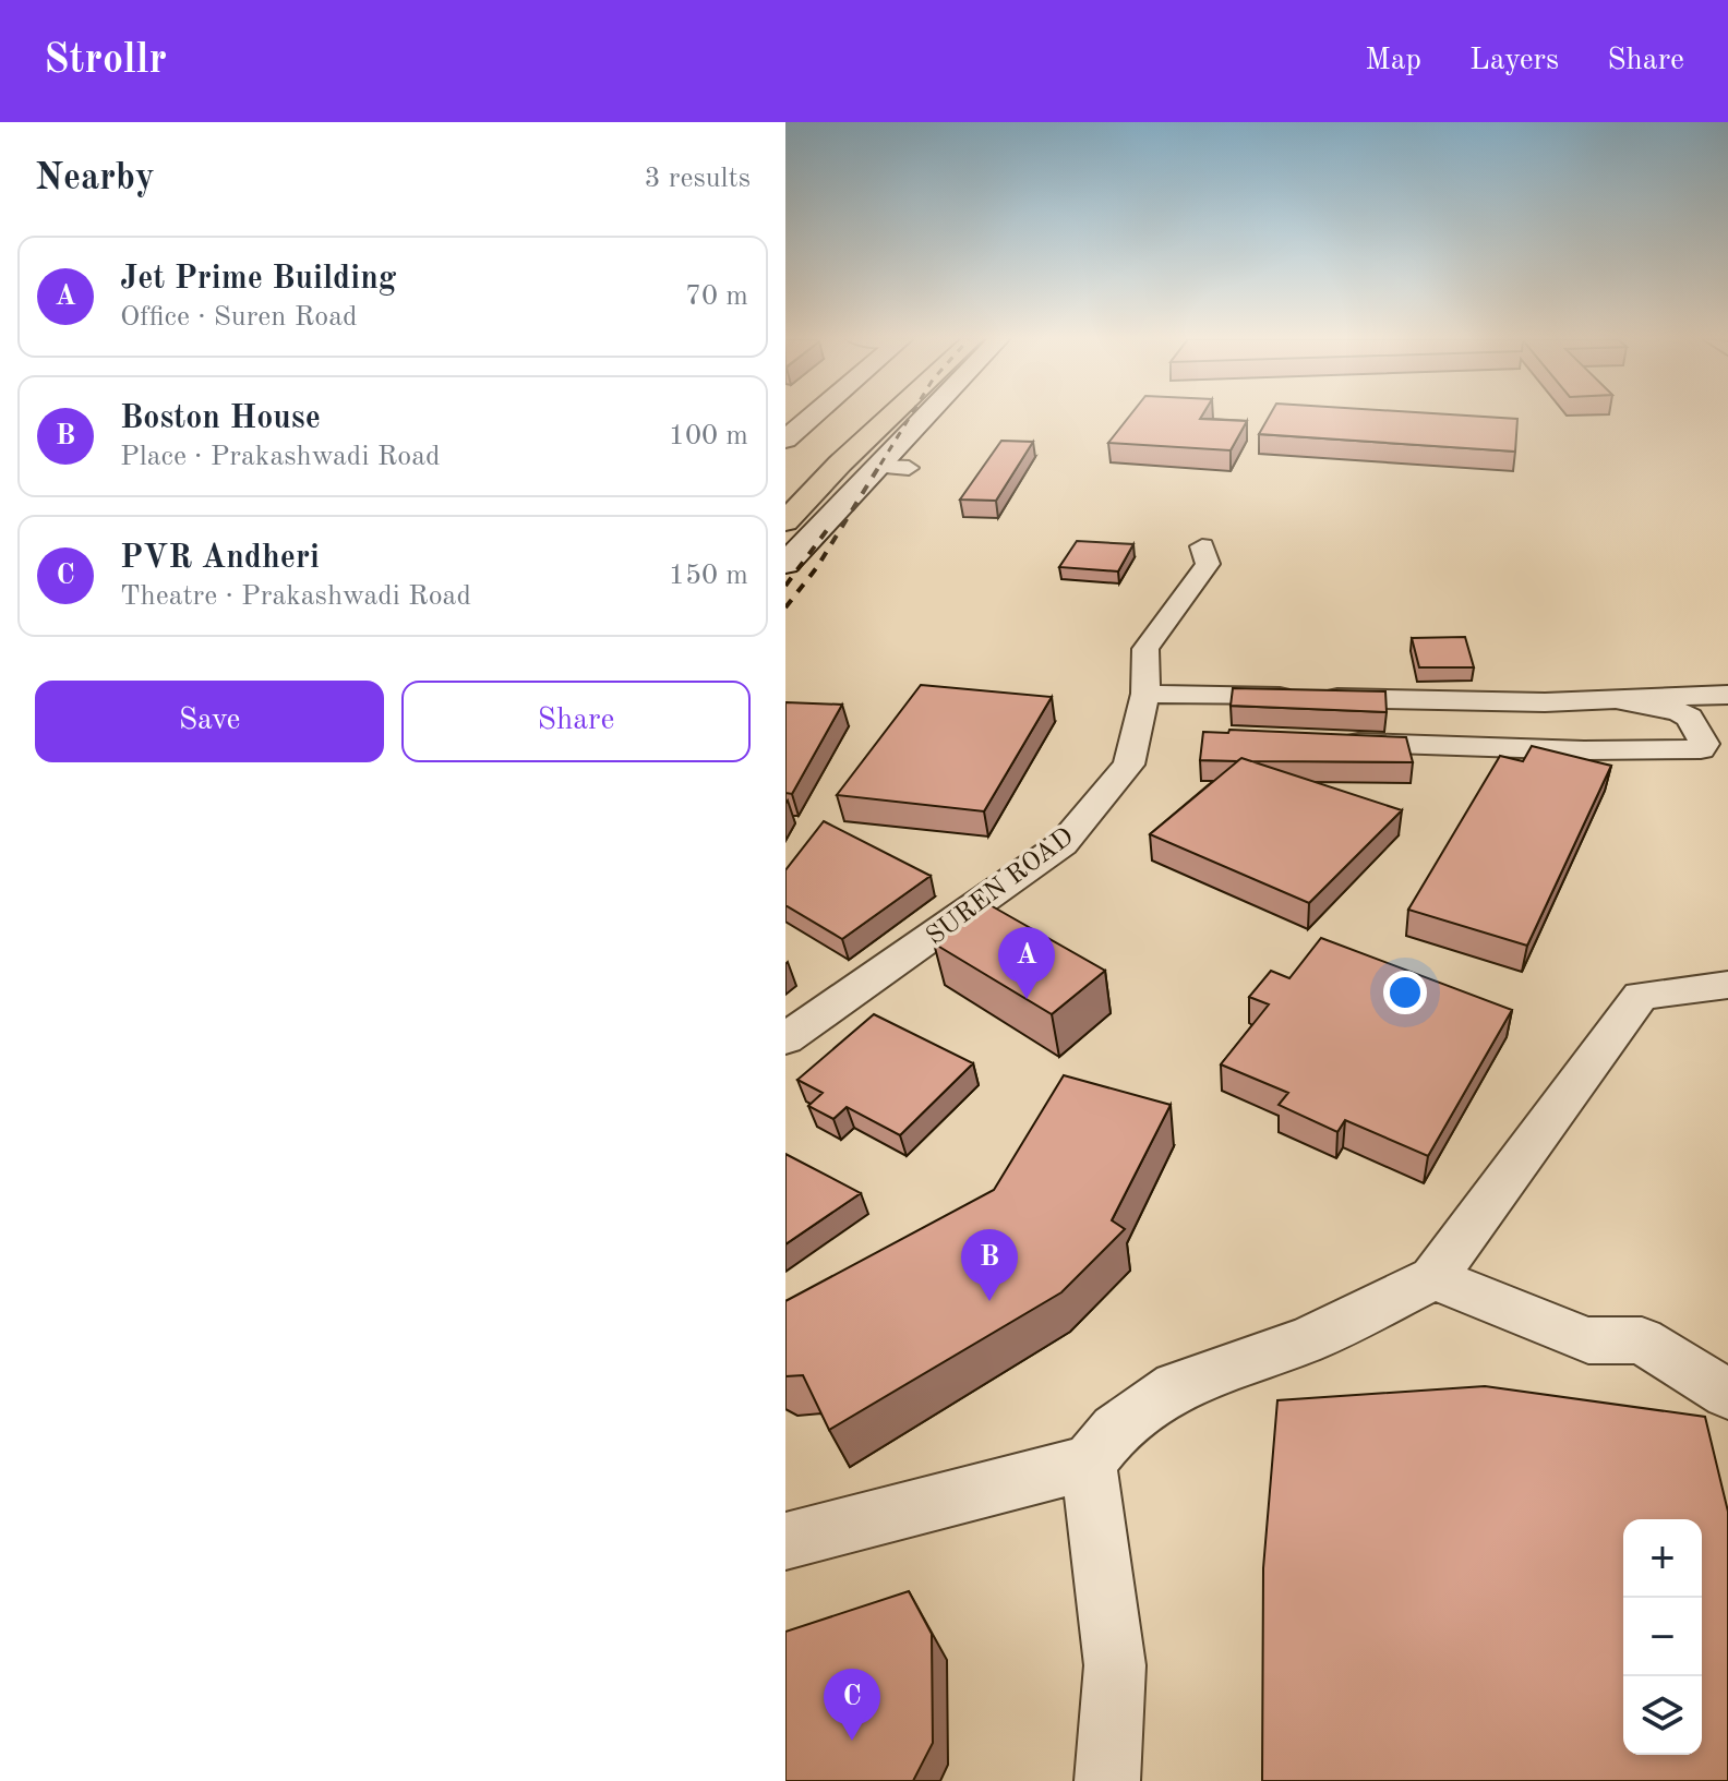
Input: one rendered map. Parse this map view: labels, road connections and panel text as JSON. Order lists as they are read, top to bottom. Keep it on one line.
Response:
{"streets":{"street":["SUREN ROAD"]},"page":{"header":"Strollr","nav":["Map","Layers","Share"],"heading":["Nearby","3 results"],"list":[{"mark":"A","name":"Jet Prime Building","note":"Office · Suren Road","value":"70 m"},{"mark":"B","name":"Boston House","note":"Place · Prakashwadi Road","value":"100 m"},{"mark":"C","name":"PVR Andheri","note":"Theatre · Prakashwadi Road","value":"150 m"}],"buttons":["Save","Share"],"pins":["A","B","C"],"map_buttons":["+","−"]}}
